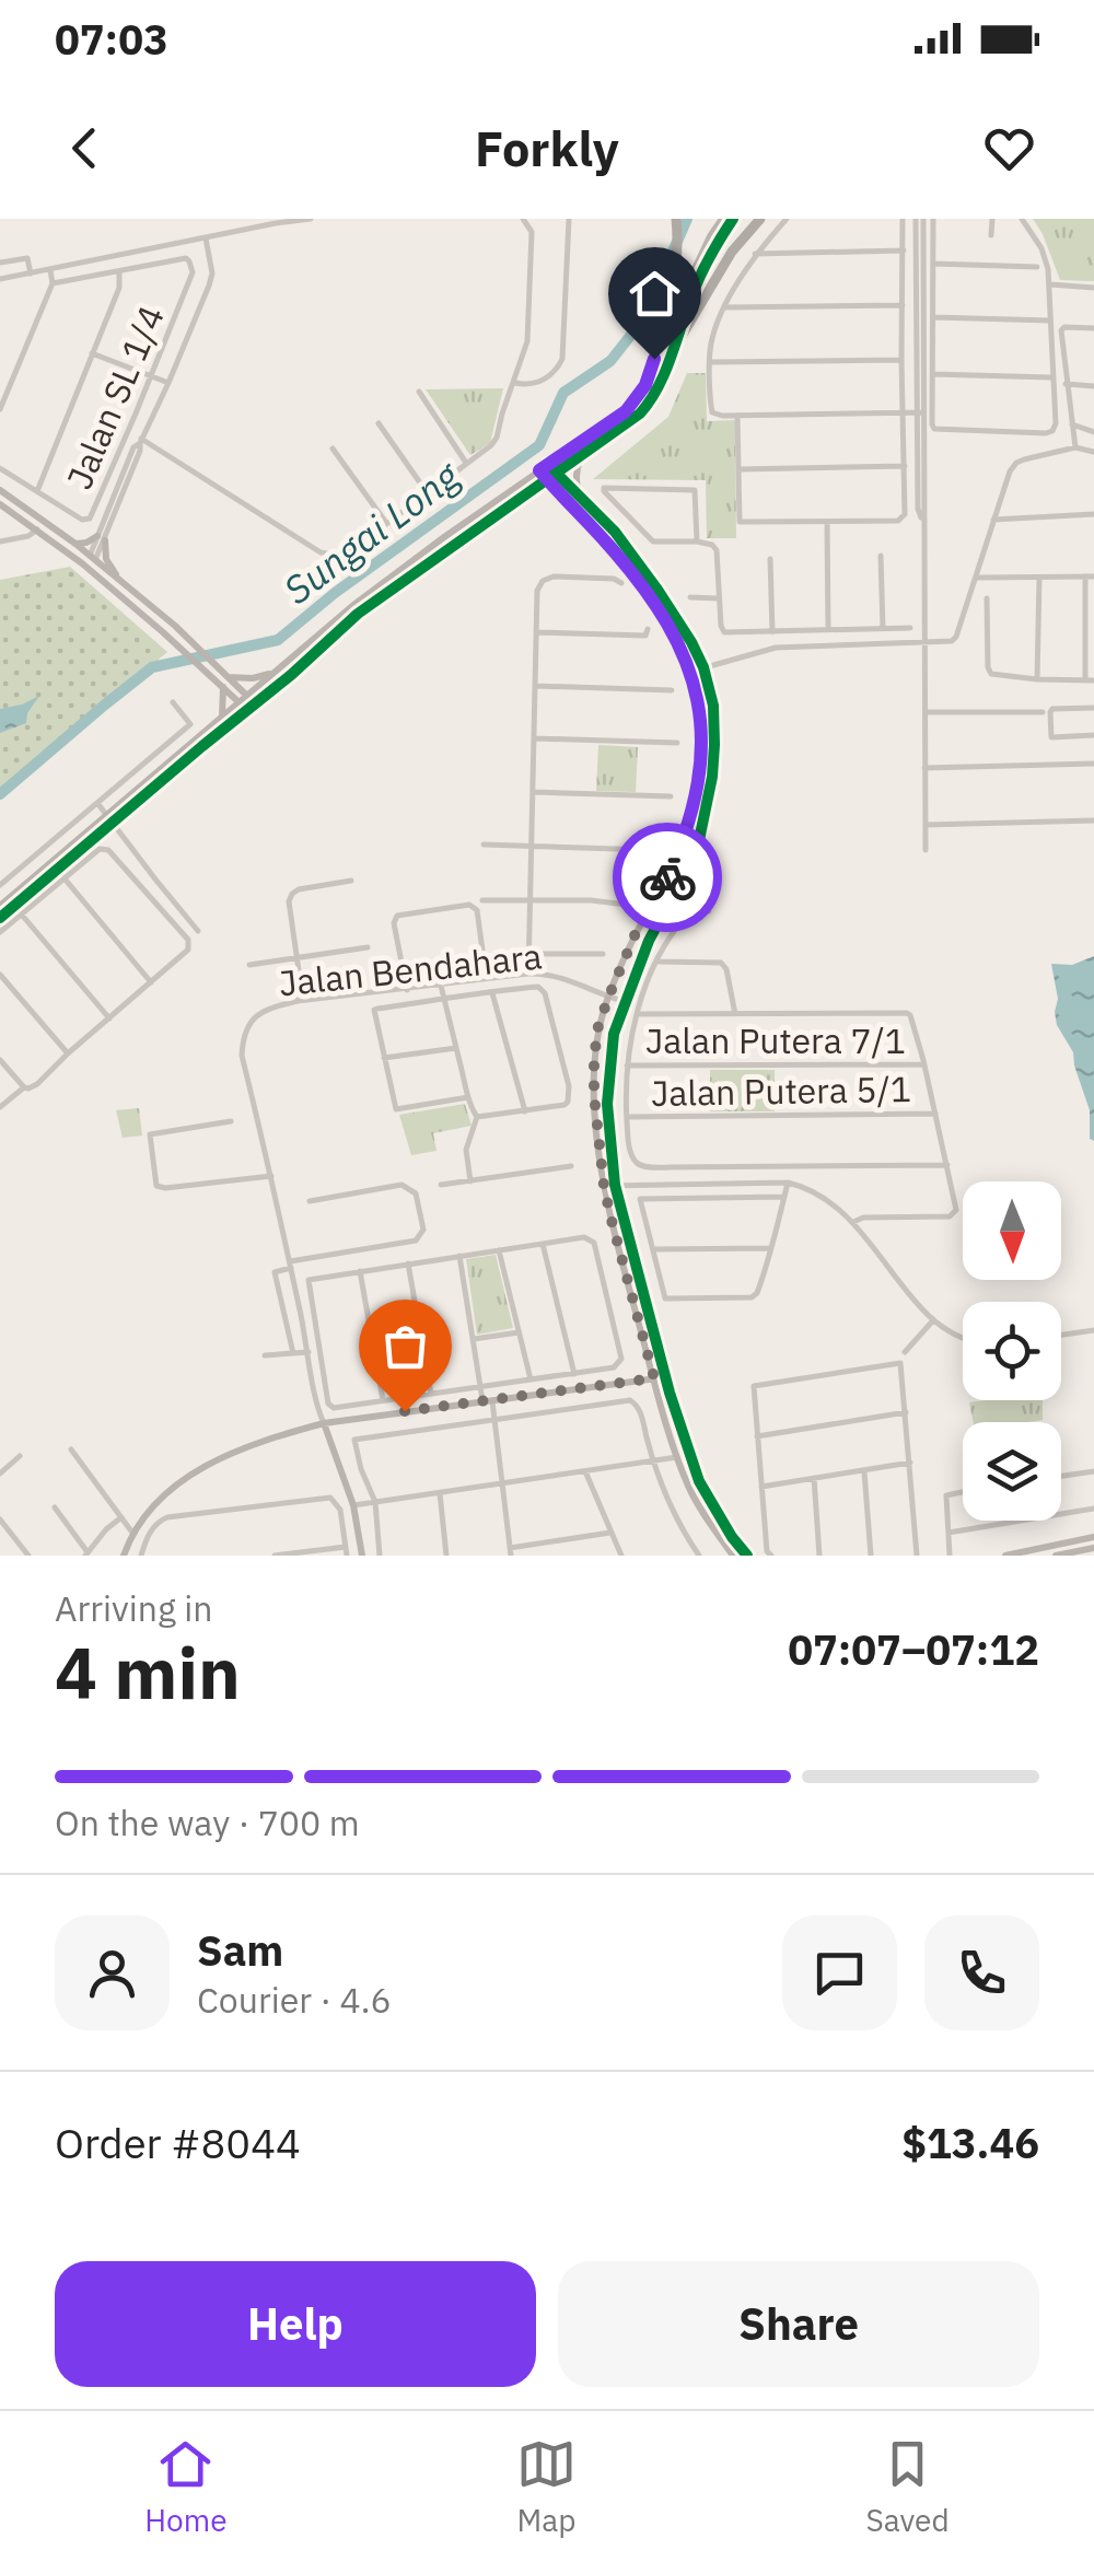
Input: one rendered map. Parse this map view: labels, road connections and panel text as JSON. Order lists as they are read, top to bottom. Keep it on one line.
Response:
{"streets":{"street":["Jalan SL 1/4","Jalan Bendahara","Jalan Putera 7/1","Jalan Putera 5/1"]},"water":["Sungai Long"],"north":"bottom","page":{"status":"07:03","header":"Forkly","heading":["4 min","Arriving in","07:07–07:12"],"panel":["Sam","Courier · 4.6","Order #8044","$13.46"],"bar":"On the way · 700 m","buttons":["Help","Share"],"tabs":["Home","Map","Saved"]}}
